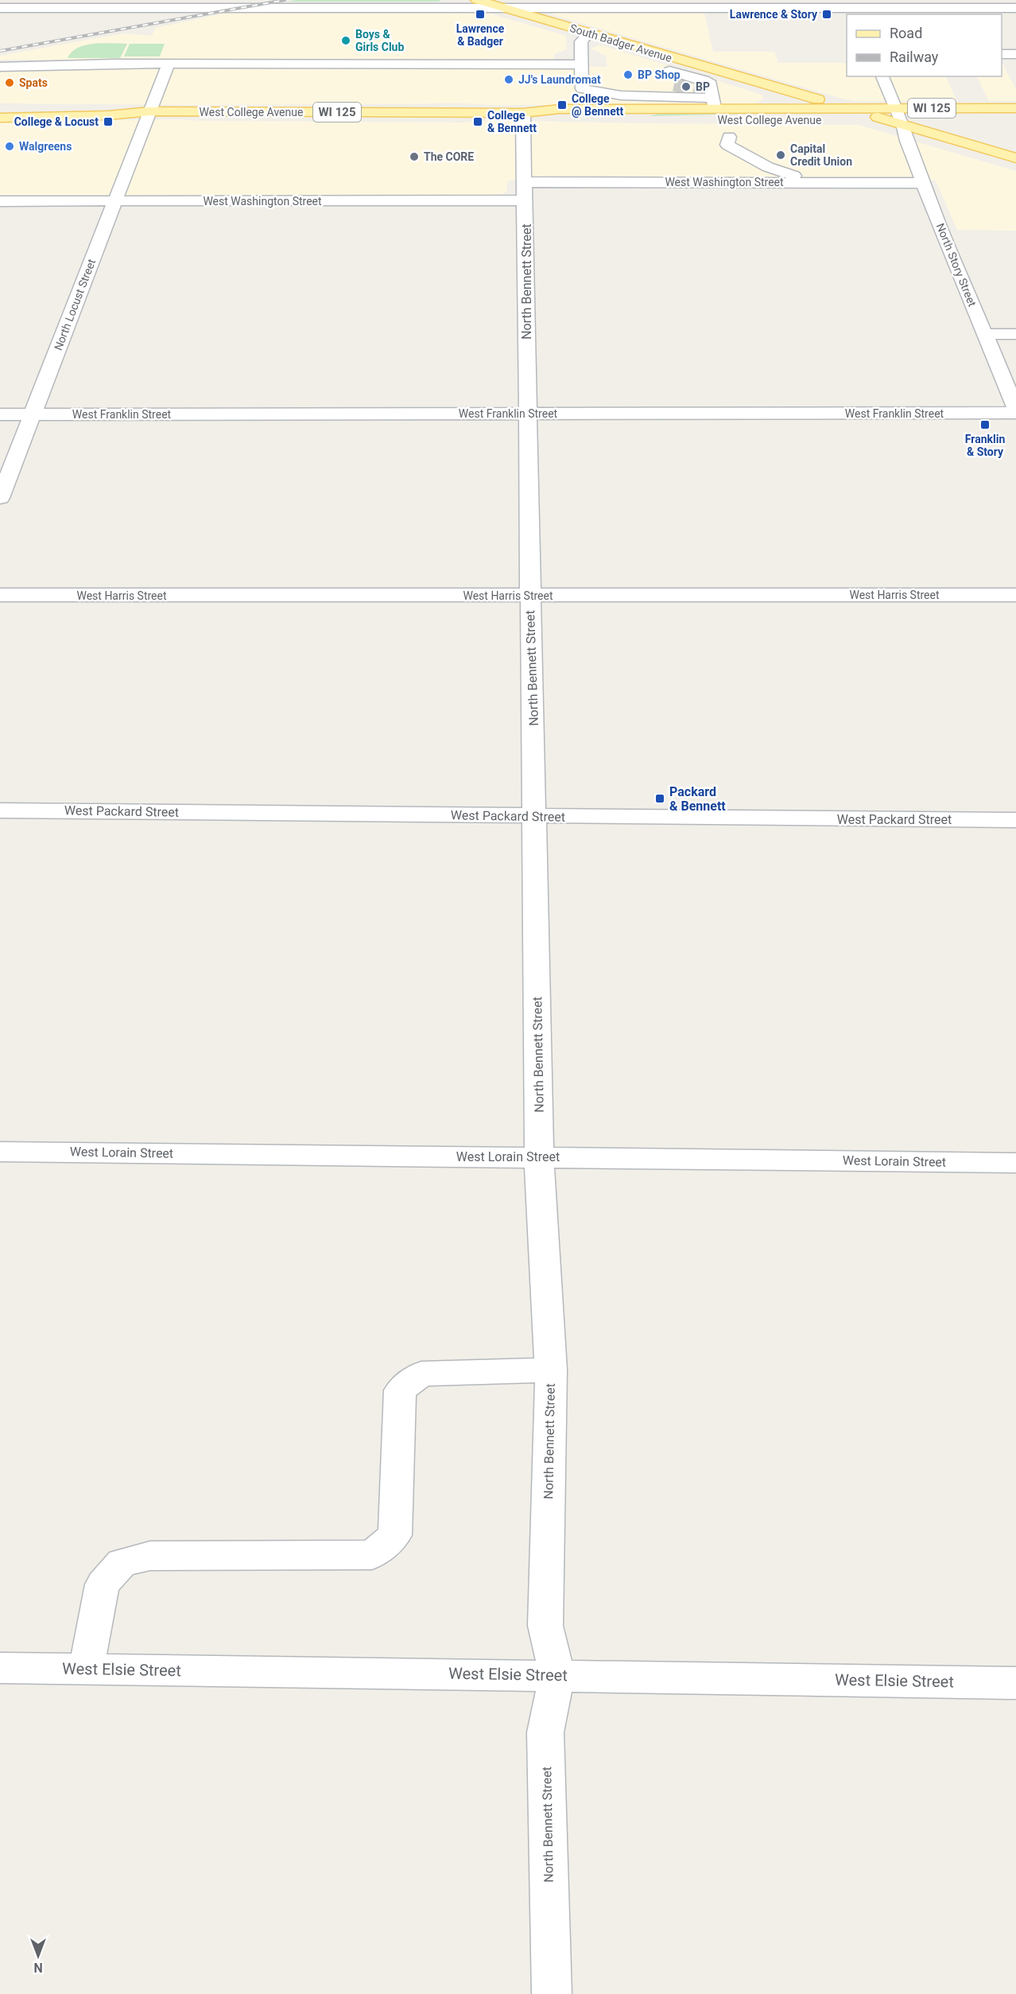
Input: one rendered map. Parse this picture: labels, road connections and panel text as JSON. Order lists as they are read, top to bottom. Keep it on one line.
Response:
{"streets":{"main road":["South Badger Avenue","WI 125","West College Avenue"],"street":["West Washington Street","North Story Street","North Bennett Street","North Locust Street","West Franklin Street","West Harris Street","West Packard Street","West Lorain Street","West Elsie Street"]},"crossings":[["South Badger Avenue","West College Avenue"],["South Badger Avenue","North Story Street"],["West College Avenue","North Story Street"],["West College Avenue","North Bennett Street"],["West College Avenue","North Locust Street"],["West Washington Street","North Story Street"],["West Washington Street","North Bennett Street"],["West Washington Street","North Locust Street"],["North Bennett Street","West Franklin Street"],["North Bennett Street","West Harris Street"],["North Bennett Street","West Packard Street"],["North Bennett Street","West Lorain Street"],["North Bennett Street","West Elsie Street"],["North Locust Street","West Franklin Street"]],"places":{"transit":["Lawrence & Badger","Lawrence & Story","College @ Bennett","College & Locust","College & Bennett","Franklin & Story","Packard & Bennett"],"other":["Boys & Girls Club","BP Shop","JJ's Laundromat","Spats","BP","Walgreens","Capital Credit Union","The CORE"]},"legend":["Road","Railway"],"north":"bottom"}
